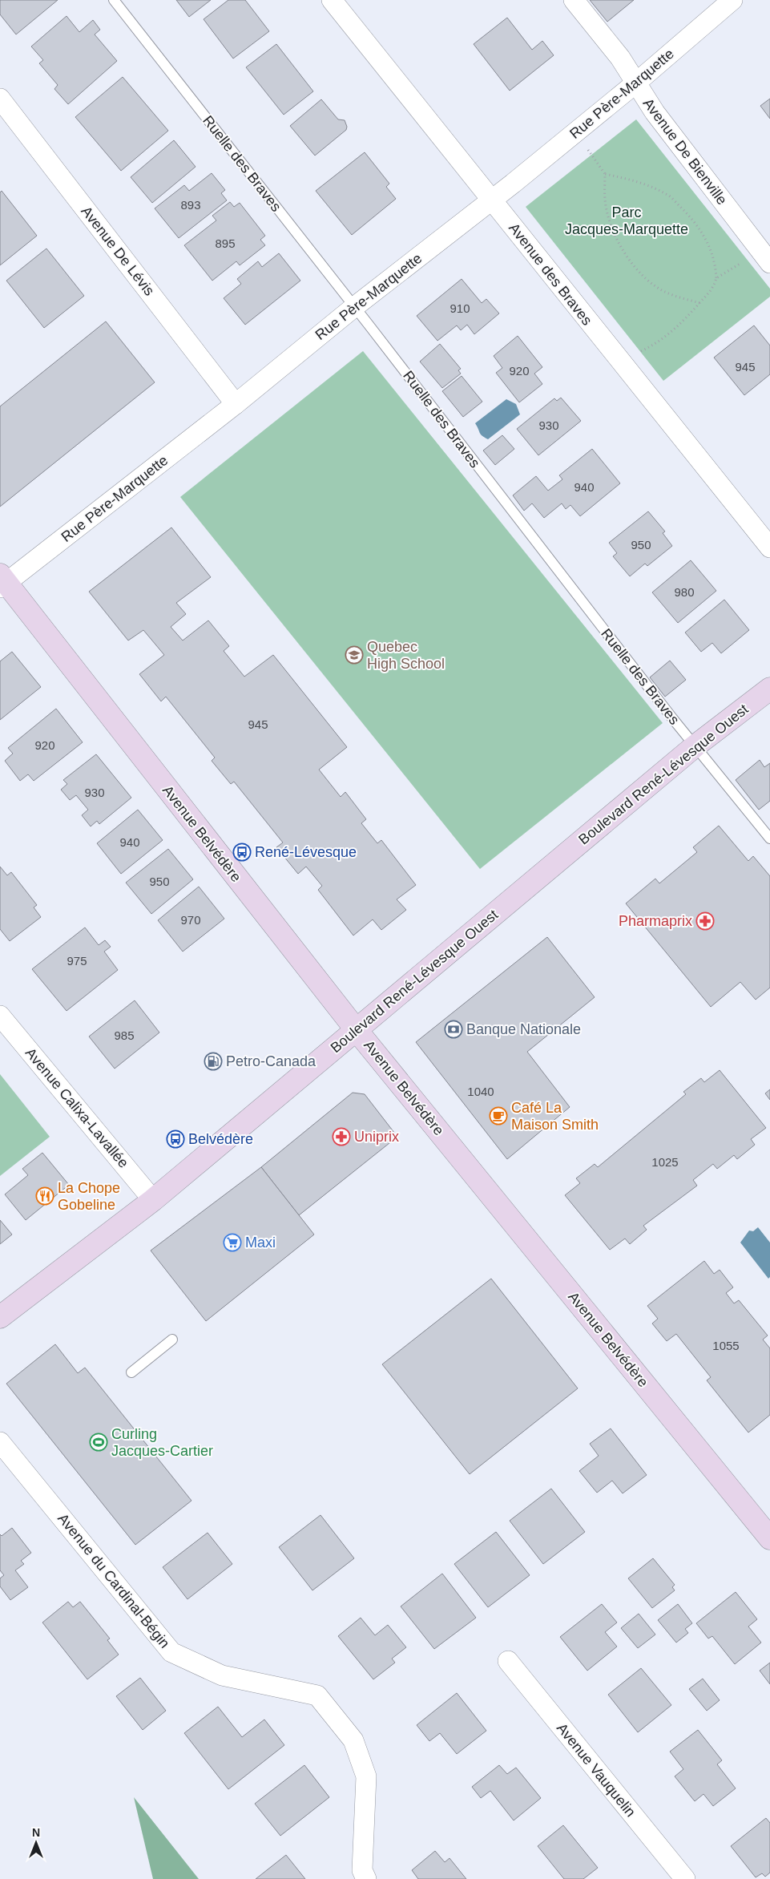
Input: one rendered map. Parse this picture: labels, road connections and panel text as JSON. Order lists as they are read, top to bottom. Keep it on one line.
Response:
{"streets":{"street":["Rue Père-Marquette","Avenue De Bienville","Avenue De Lévis","Avenue des Braves","Boulevard René-Lévesque Ouest","Avenue Belvédère","Avenue Calixa-Lavallée","Avenue du Cardinal-Bégin","Avenue Vauquelin"],"lane":["Ruelle des Braves"]},"crossings":[["Rue Père-Marquette","Avenue De Bienville"],["Rue Père-Marquette","Ruelle des Braves"],["Rue Père-Marquette","Avenue De Lévis"],["Rue Père-Marquette","Avenue des Braves"],["Rue Père-Marquette","Avenue Belvédère"],["Ruelle des Braves","Boulevard René-Lévesque Ouest"],["Boulevard René-Lévesque Ouest","Avenue Belvédère"],["Boulevard René-Lévesque Ouest","Avenue Calixa-Lavallée"]],"parks":["Parc Jacques-Marquette"],"places":{"school or university":["Quebec High School"],"bus stop":["René-Lévesque","Belvédère"],"pharmacy":["Pharmaprix","Uniprix"],"bank":["Banque Nationale"],"fuel station":["Petro-Canada"],"cafe":["Café La Maison Smith"],"restaurant":["La Chope Gobeline"],"supermarket":["Maxi"],"sports":["Curling Jacques-Cartier"]},"house_numbers":["893","895","910","945","920","930","940","950","980","945","920","930","940","950","970","975","985","1040","1025","1055"],"north":"top"}
